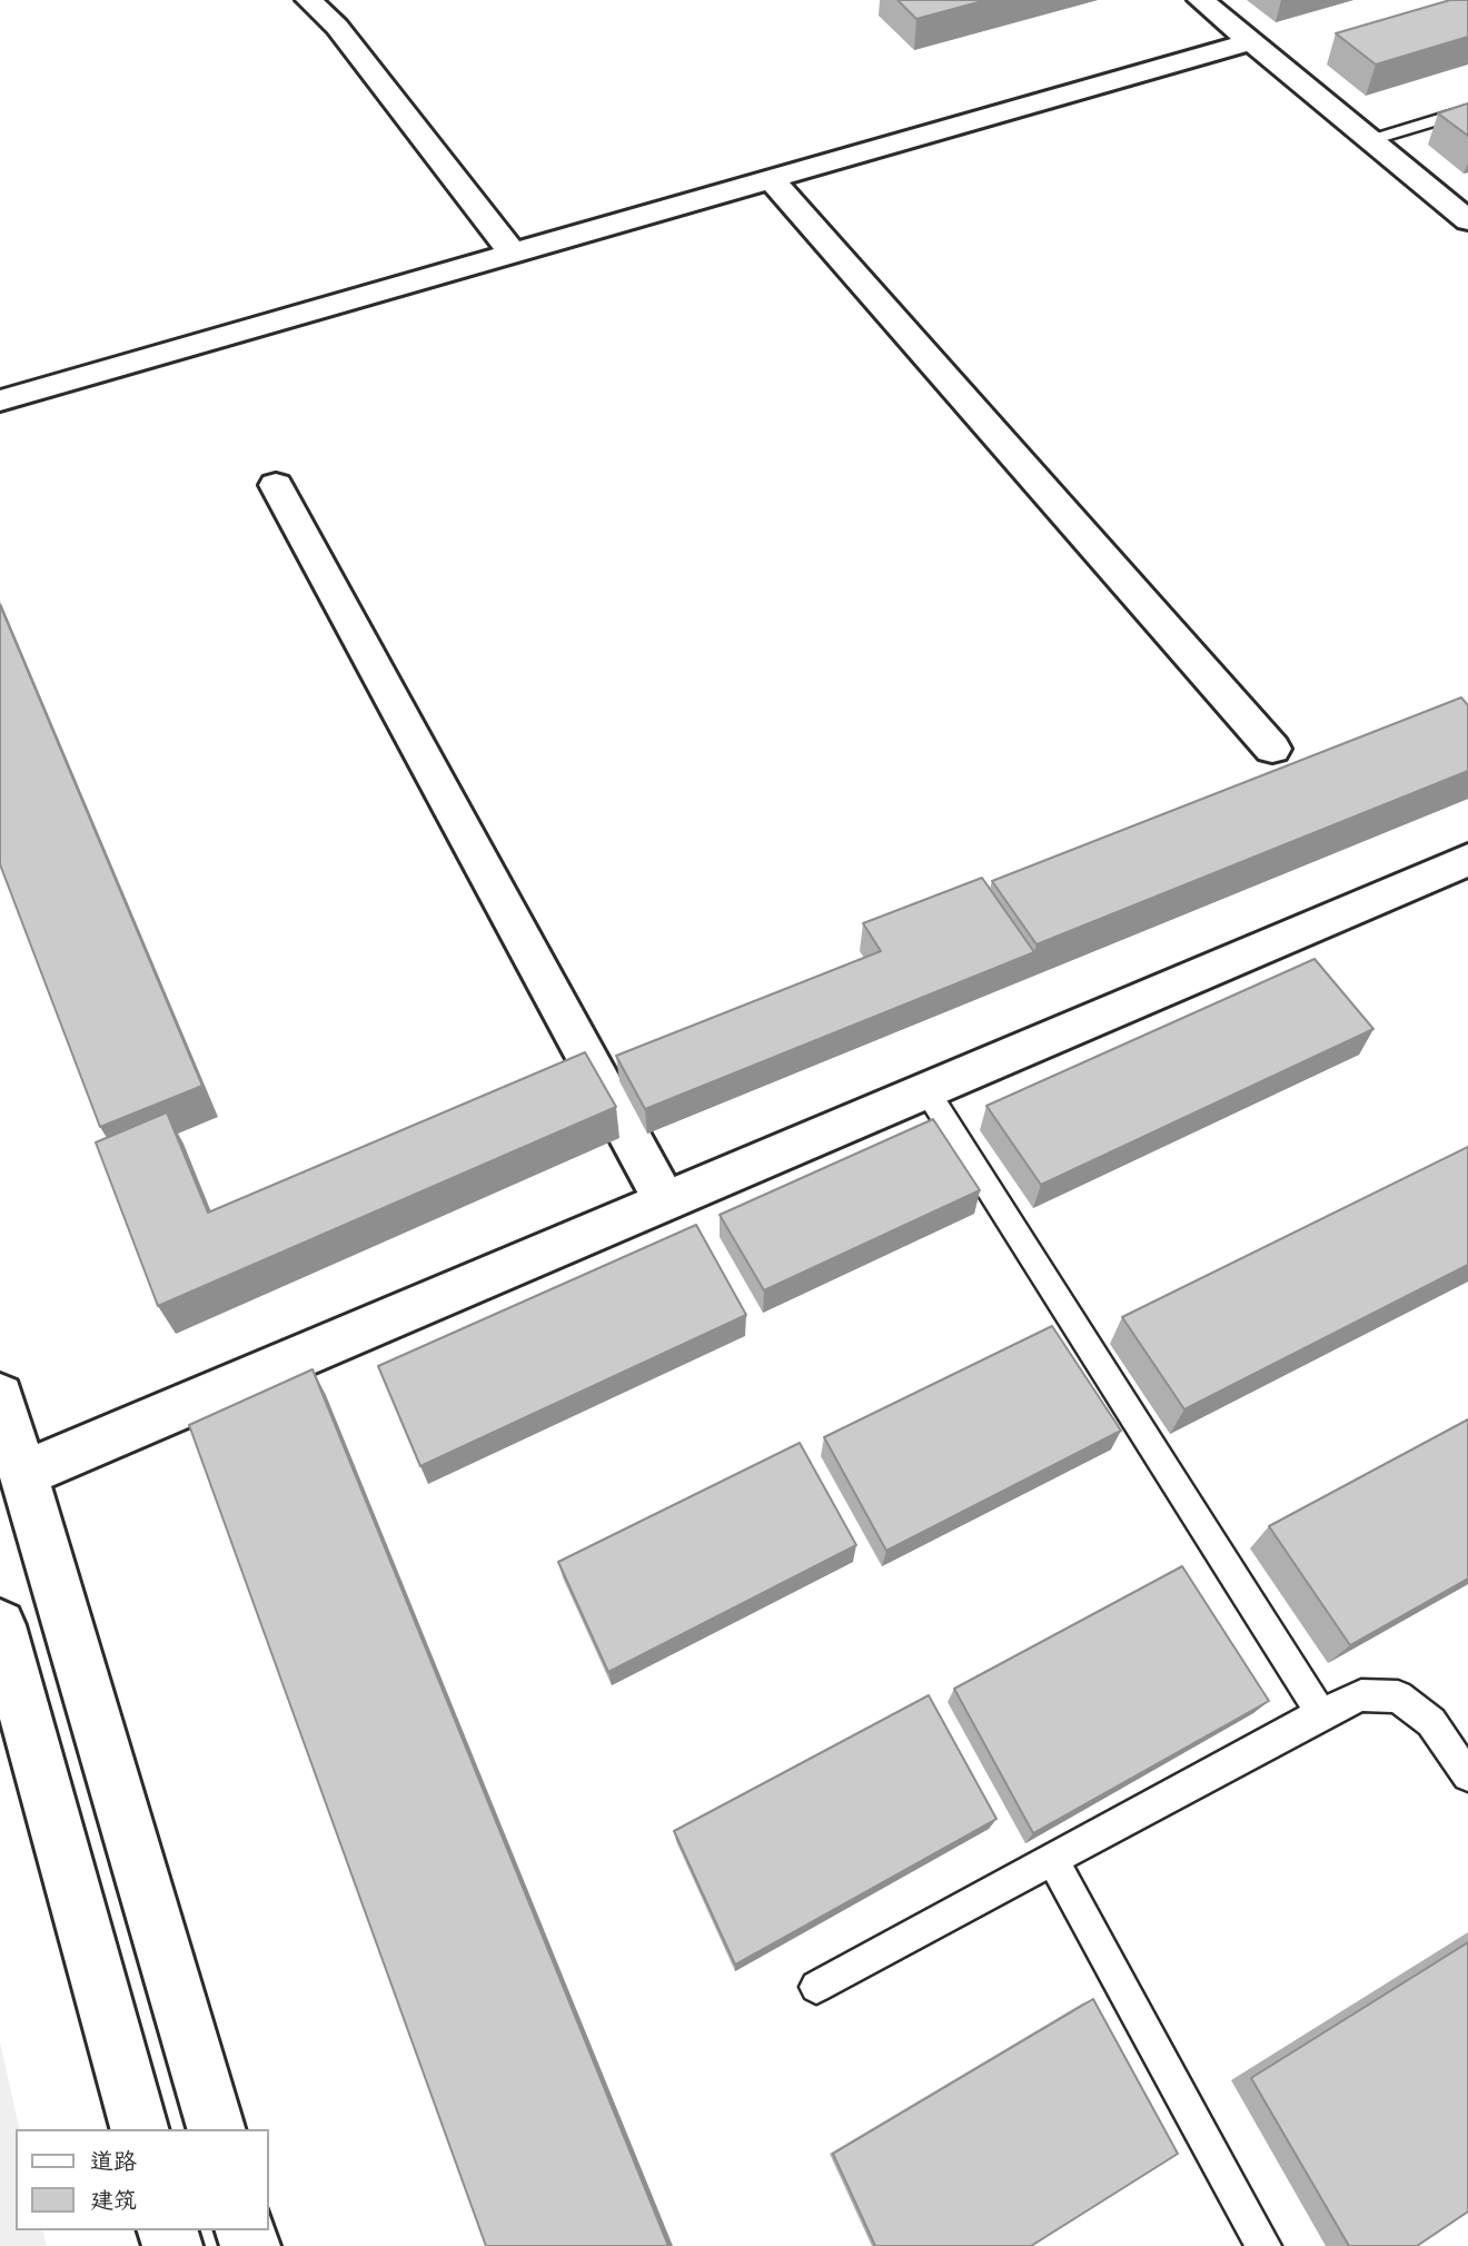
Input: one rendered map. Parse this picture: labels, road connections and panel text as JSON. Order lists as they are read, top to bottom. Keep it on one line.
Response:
{"legend":["道路","建筑"]}
